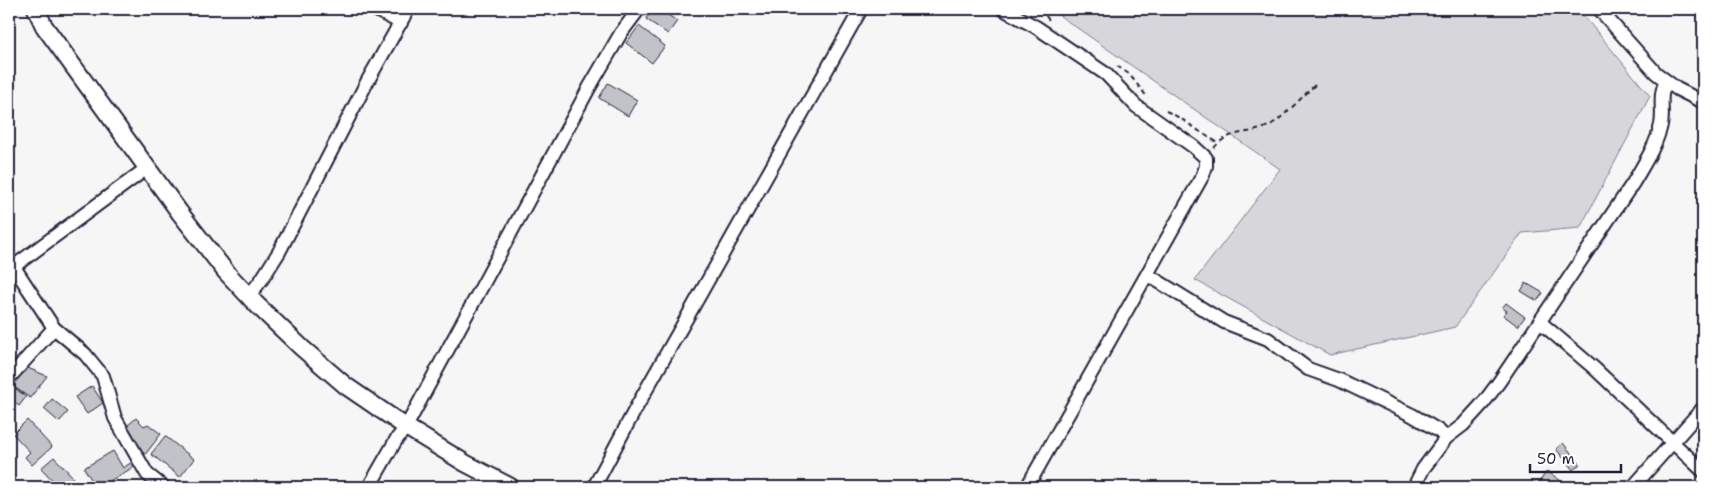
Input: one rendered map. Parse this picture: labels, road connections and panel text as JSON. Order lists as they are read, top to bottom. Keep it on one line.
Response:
{"scale_bar":"50 m"}
